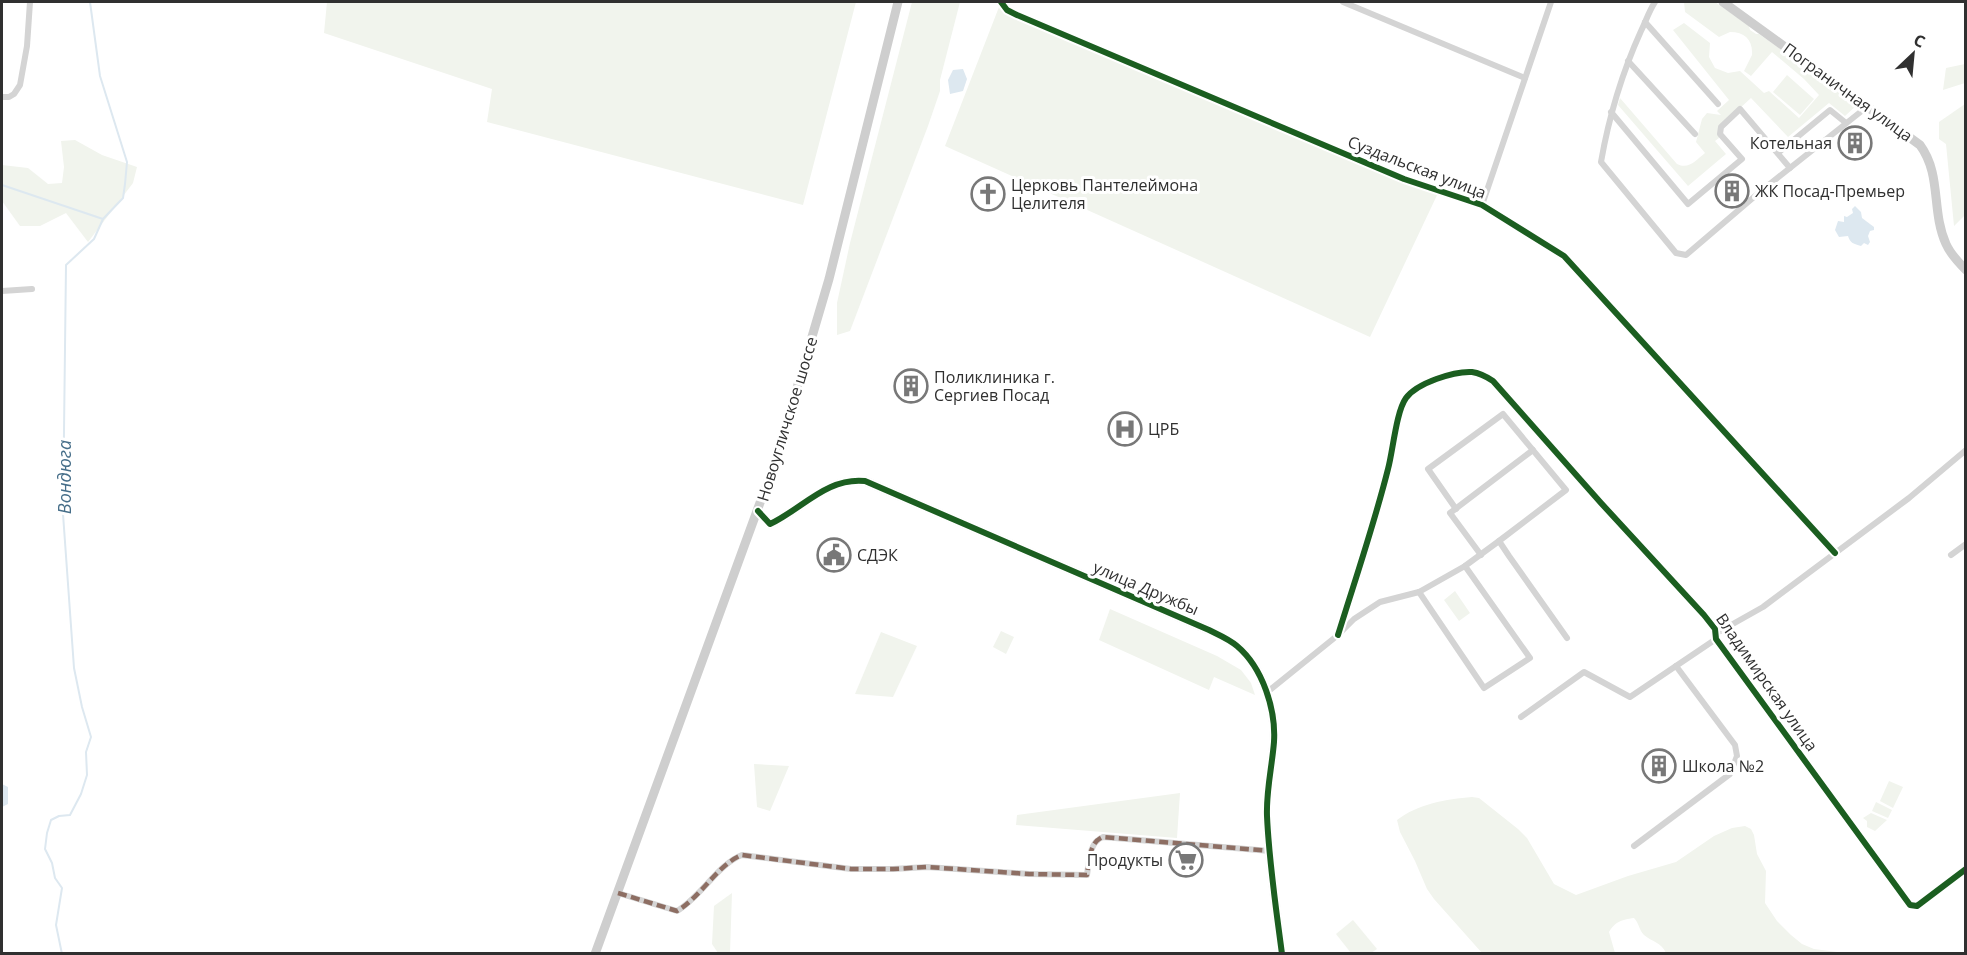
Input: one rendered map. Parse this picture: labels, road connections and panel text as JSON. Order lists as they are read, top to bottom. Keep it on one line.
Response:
{"streets":{"street":["Пограничная улица","Суздальская улица","Новоугличское шоссе","улица Дружбы","Владимирская улица"]},"crossings":[["Новоугличское шоссе","улица Дружбы"]],"water":["Вондюга"],"places":{"building":["Котельная","ЖК Посад-Премьер","Поликлиника г. Сергиев Посад","Школа №2"],"church":["Церковь Пантелеймона Целителя"],"hospital":["ЦРБ"],"public building":["СДЭК"],"supermarket":["Продукты"]},"north":"top right"}
